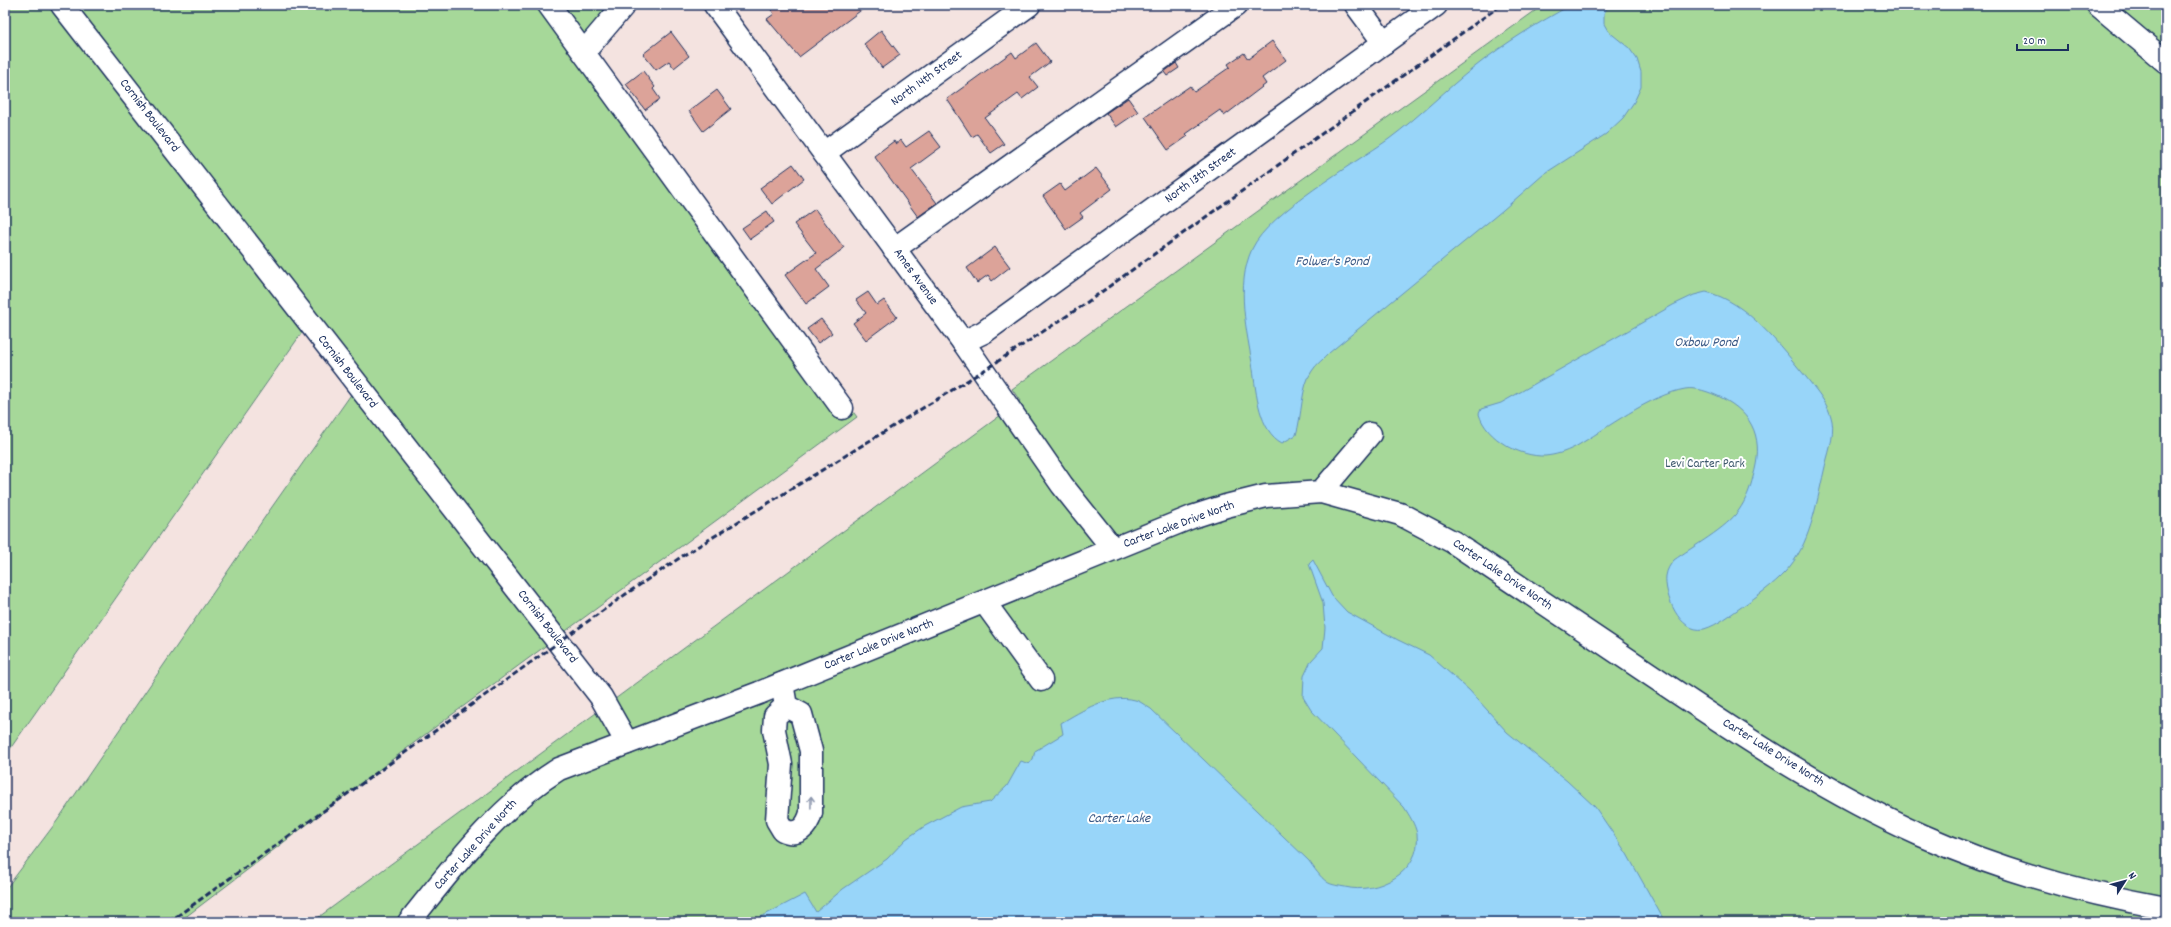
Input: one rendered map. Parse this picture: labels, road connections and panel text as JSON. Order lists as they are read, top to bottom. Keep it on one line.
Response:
{"streets":{"street":["North 14th Street","Cornish Boulevard","North 13th Street","Ames Avenue","Carter Lake Drive North"]},"crossings":[["North 14th Street","Ames Avenue"],["Cornish Boulevard","Carter Lake Drive North"],["North 13th Street","Ames Avenue"],["Ames Avenue","Carter Lake Drive North"]],"water":["Folwer's Pond","Oxbow Pond","Carter Lake"],"parks":["Levi Carter Park"],"scale_bar":"20 m","north":"top right"}
